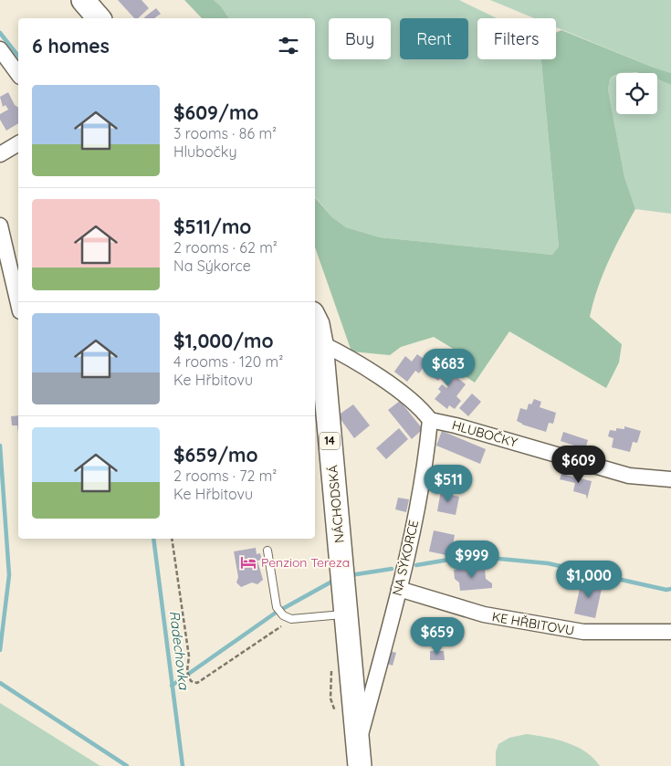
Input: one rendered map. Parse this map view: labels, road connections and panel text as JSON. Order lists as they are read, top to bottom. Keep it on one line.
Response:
{"streets":{"main road":["14","NÁCHODSKÁ"],"street":["HLUBOČKY","NA SÝKORCE","KE HŘBITOVU"]},"crossings":[["HLUBOČKY","NA SÝKORCE"],["NÁCHODSKÁ","NA SÝKORCE"],["NA SÝKORCE","KE HŘBITOVU"]],"water":["Radechovka"],"places":{"hotel":["Penzion Tereza"]},"page":{"chip":["Buy","Rent","Filters"],"heading":"6 homes","list":[{"name":"$609/mo","note":"3 rooms · 86 m² · Hlubočky"},{"name":"$511/mo","note":"2 rooms · 62 m² · Na Sýkorce"},{"name":"$1,000/mo","note":"4 rooms · 120 m² · Ke Hřbitovu"},{"name":"$659/mo","note":"2 rooms · 72 m² · Ke Hřbitovu"}],"price":["$683","$609","$511","$999","$1,000","$659"]}}
